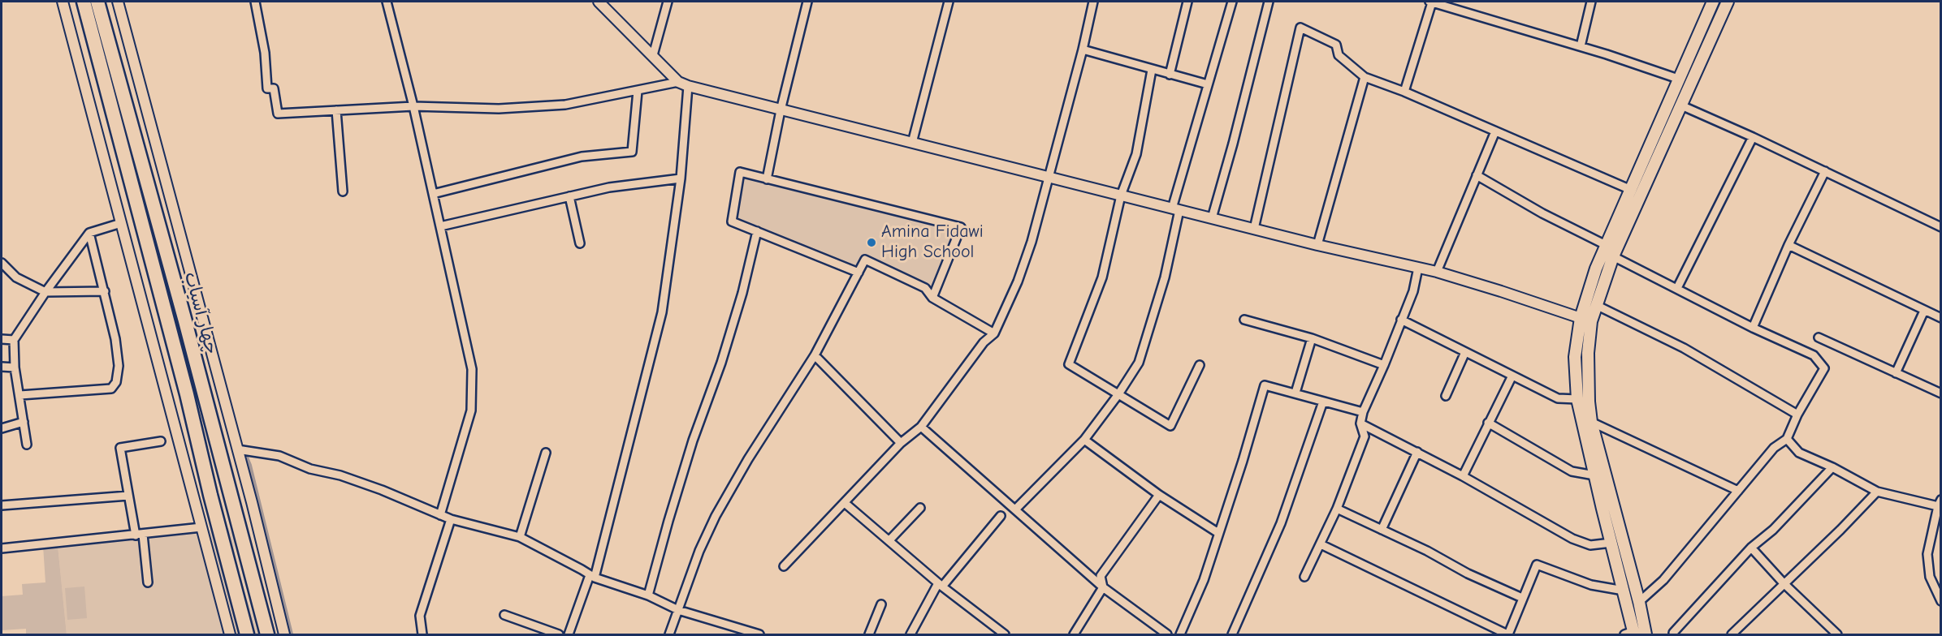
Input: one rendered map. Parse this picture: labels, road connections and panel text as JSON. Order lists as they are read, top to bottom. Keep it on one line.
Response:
{"streets":{"highway":["چهار آسیاب"]},"places":["Amina Fidawi High School"]}
